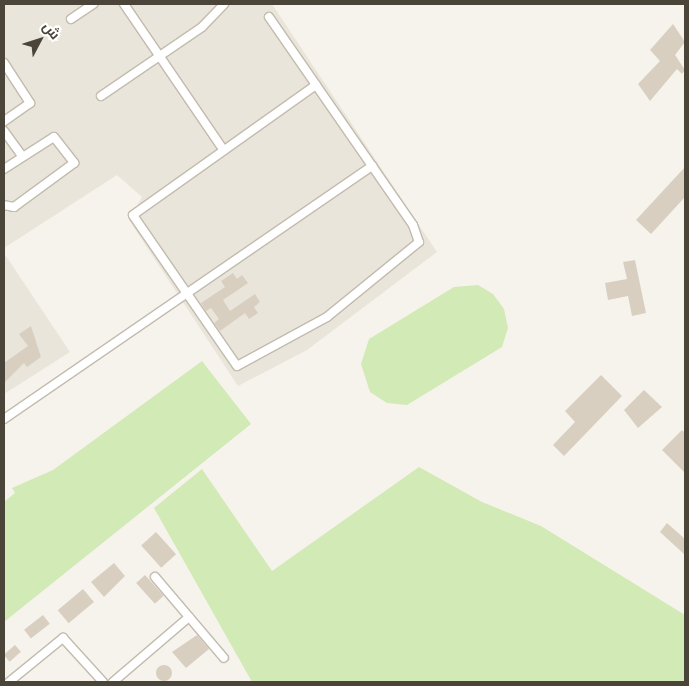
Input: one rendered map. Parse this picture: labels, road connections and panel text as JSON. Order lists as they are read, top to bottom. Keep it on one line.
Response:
{"north":"top right"}
